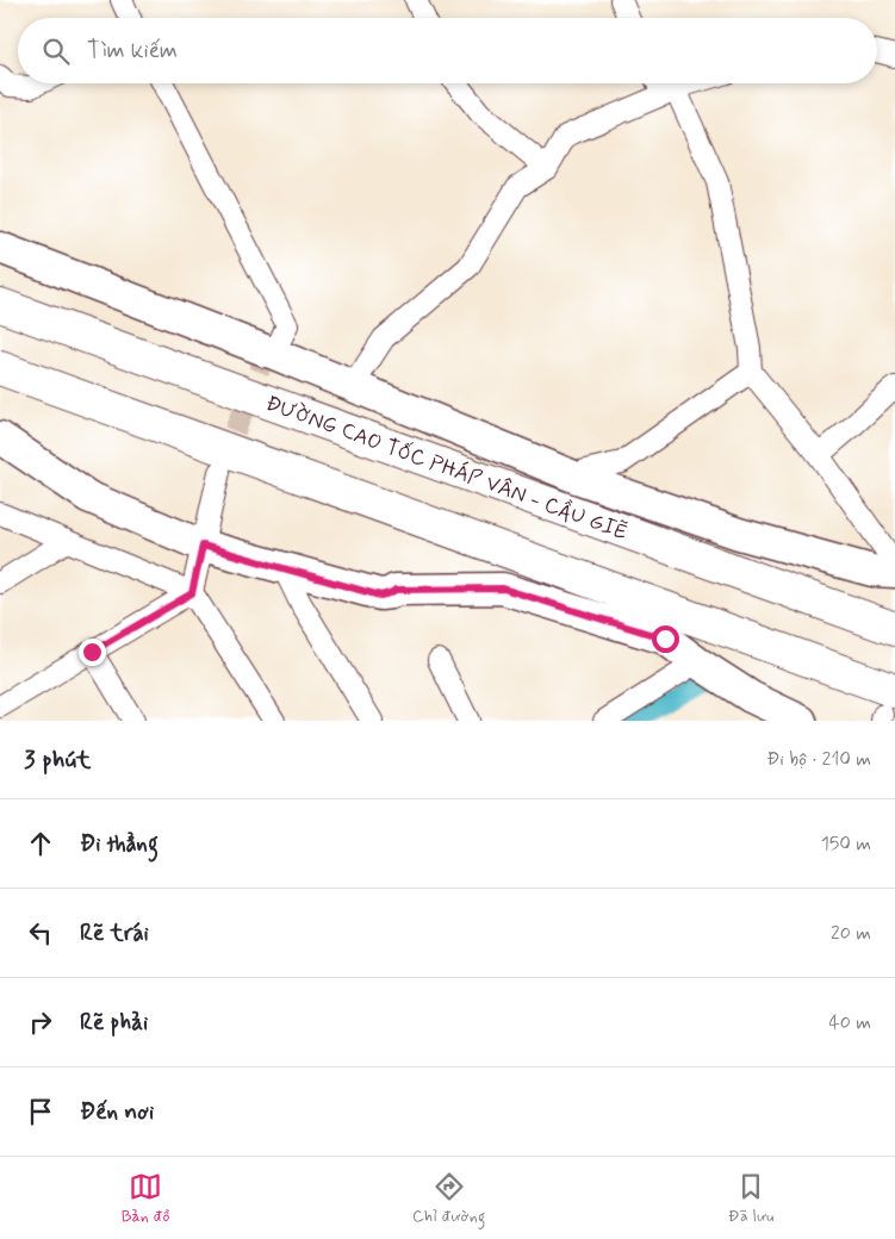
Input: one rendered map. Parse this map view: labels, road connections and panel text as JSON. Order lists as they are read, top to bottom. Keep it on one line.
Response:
{"streets":{"highway":["ĐƯỜNG CAO TỐC PHÁP VÂN - CẦU GIẼ"]},"page":{"search":"Tìm kiếm","heading":["3 phút","Đi bộ · 210 m"],"list":[["Đi thẳng","150 m"],["Rẽ trái","20 m"],["Rẽ phải","40 m"],"Đến nơi"],"nav":["Bản đồ","Chỉ đường","Đã lưu"]}}
